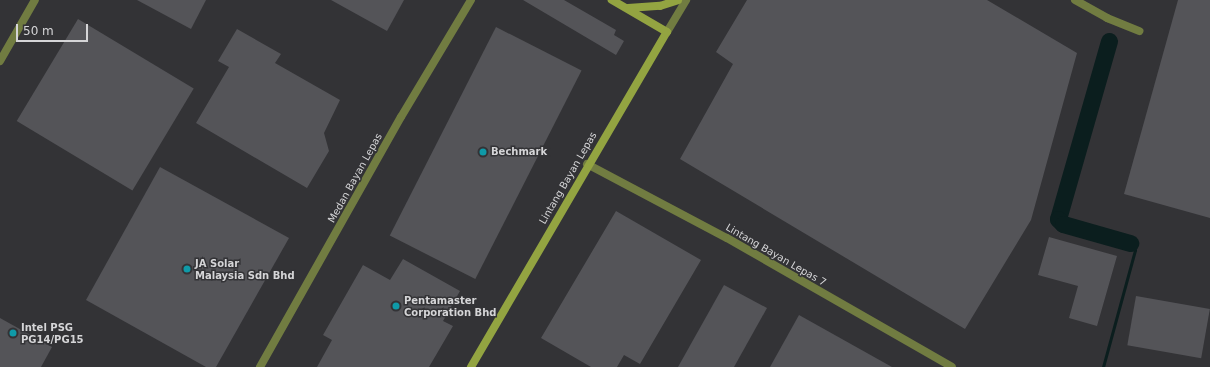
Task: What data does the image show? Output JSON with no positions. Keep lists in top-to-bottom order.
{
  "streets": {
    "street": ["Medan Bayan Lepas", "Lintang Bayan Lepas", "Lintang Bayan Lepas 7"]
  },
  "crossings": [
    ["Lintang Bayan Lepas", "Lintang Bayan Lepas 7"]
  ],
  "places": [
    "Bechmark",
    "JA Solar Malaysia Sdn Bhd",
    "Pentamaster Corporation Bhd",
    "Intel PSG PG14/PG15"
  ],
  "scale_bar": "50 m"
}
